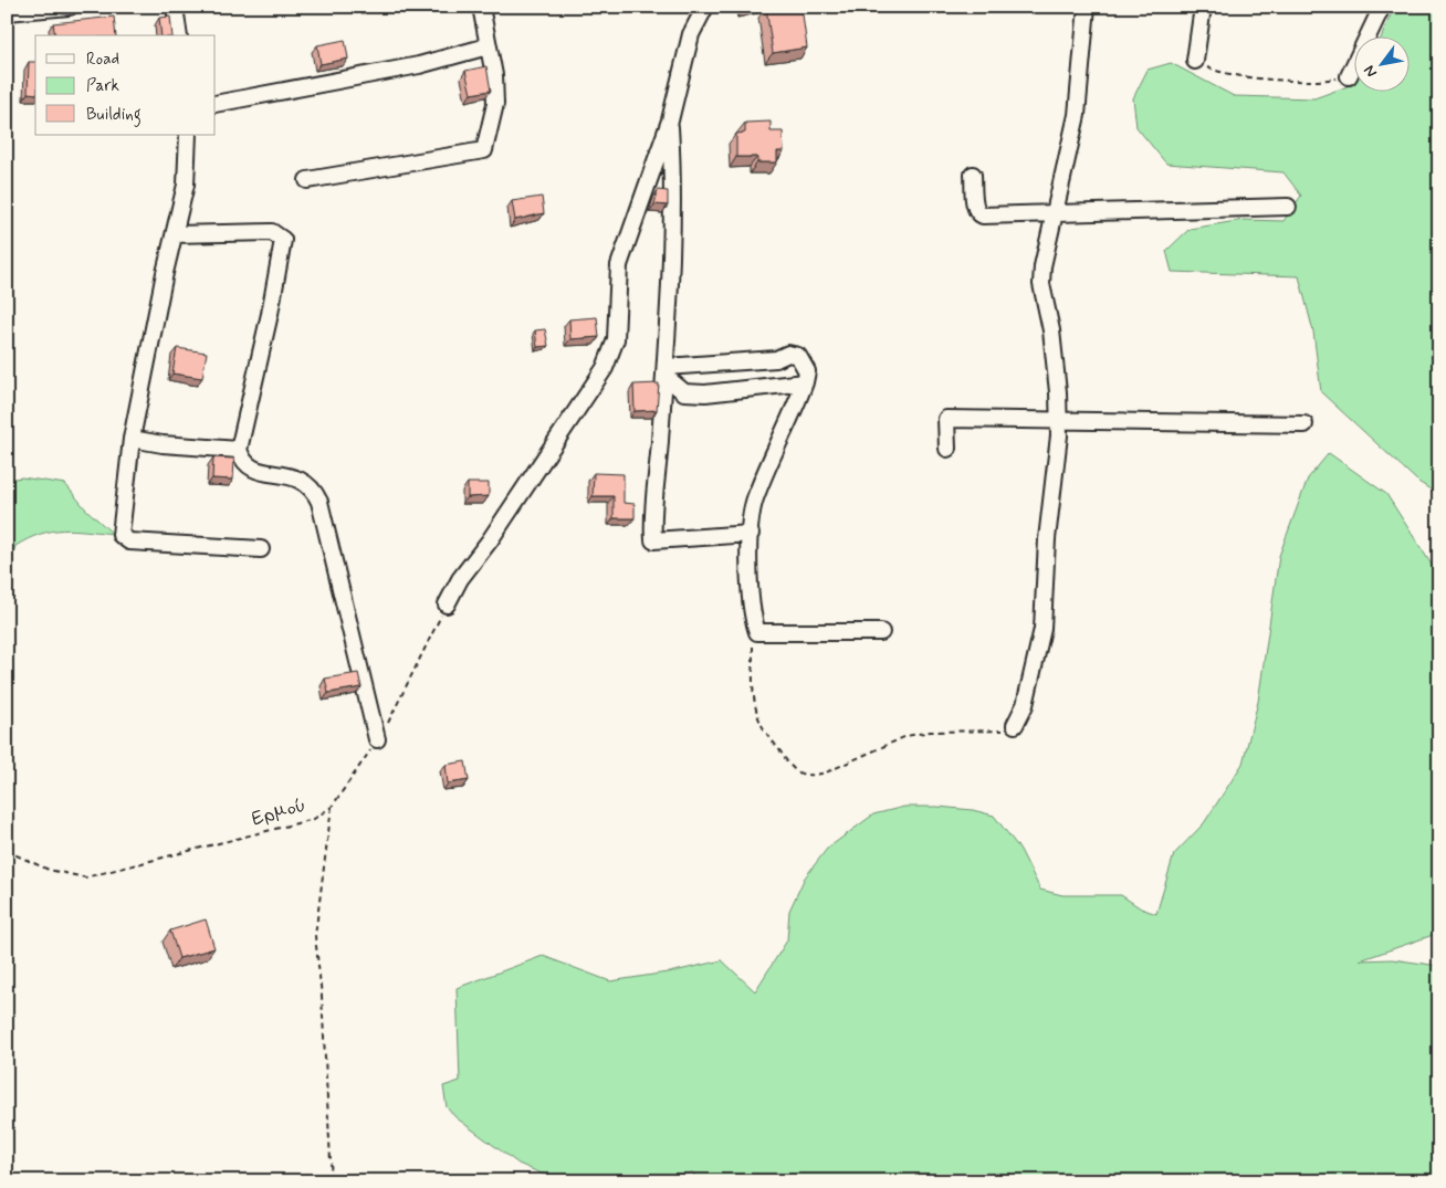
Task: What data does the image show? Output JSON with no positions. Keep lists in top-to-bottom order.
{
  "streets": {
    "path": ["Ερμού"]
  },
  "legend": ["Road", "Park", "Building"],
  "north": "bottom left"
}
